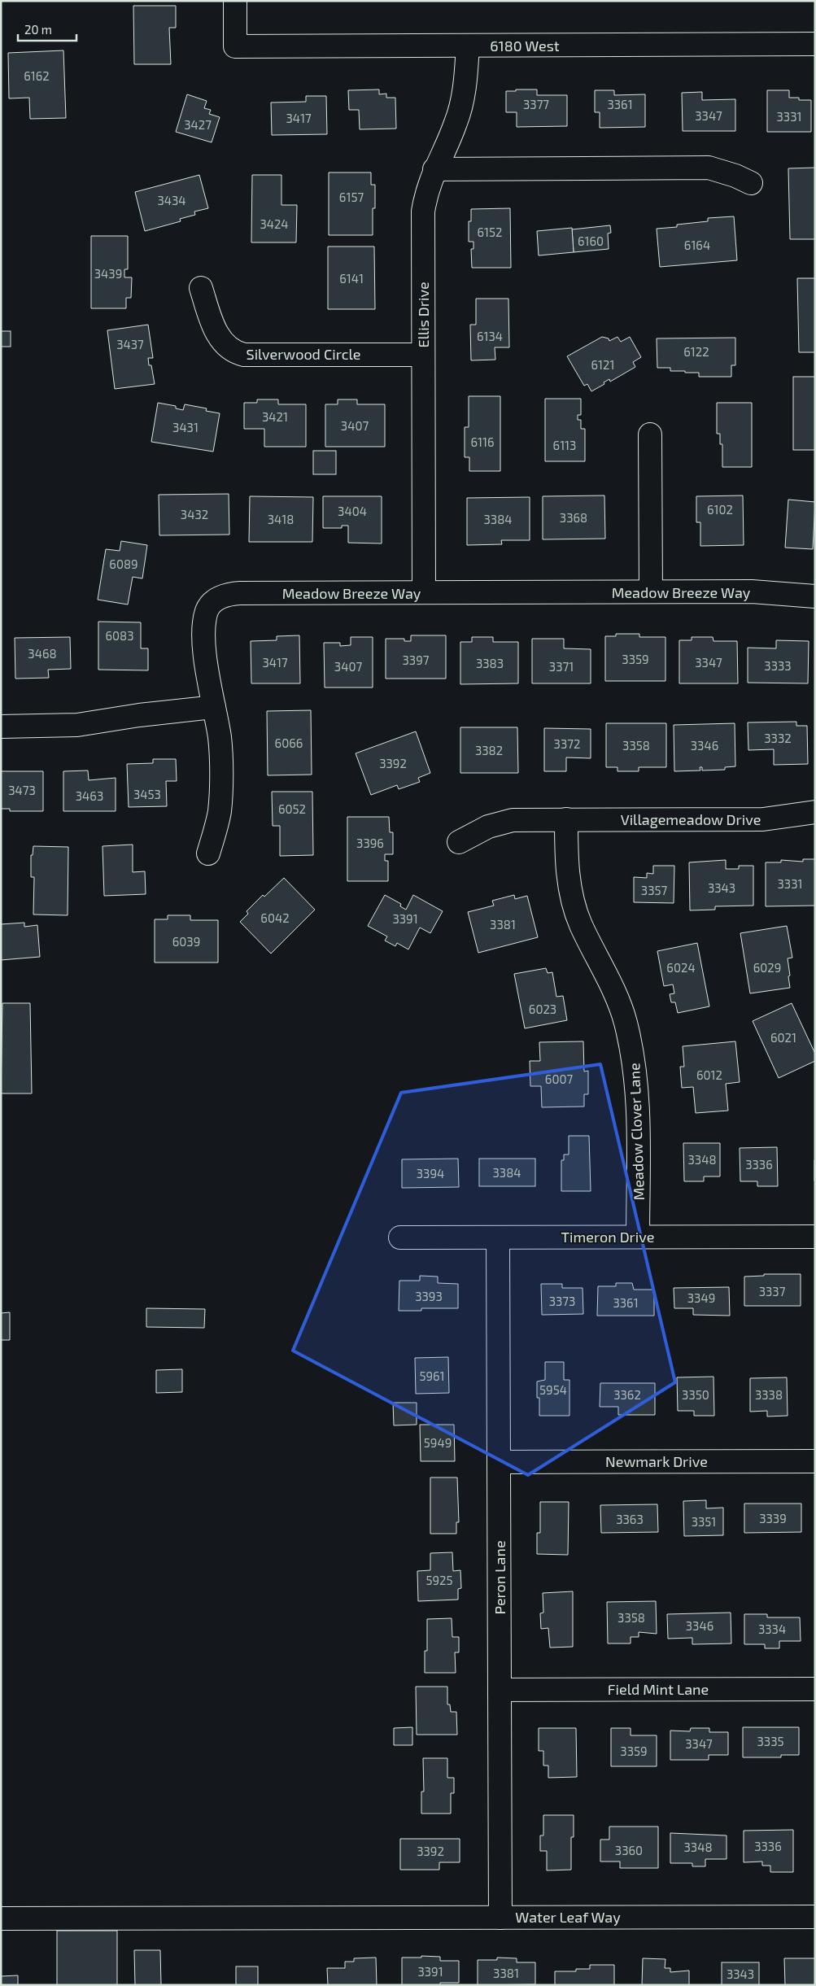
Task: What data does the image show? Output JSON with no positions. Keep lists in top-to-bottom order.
{
  "streets": {
    "street": [
      "6180 West",
      "Ellis Drive",
      "Silverwood Circle",
      "Meadow Breeze Way",
      "Villagemeadow Drive",
      "Meadow Clover Lane",
      "Timeron Drive",
      "Newmark Drive",
      "Peron Lane",
      "Field Mint Lane",
      "Water Leaf Way"
    ]
  },
  "crossings": [
    ["6180 West", "Ellis Drive"],
    ["Ellis Drive", "Silverwood Circle"],
    ["Ellis Drive", "Meadow Breeze Way"],
    ["Villagemeadow Drive", "Meadow Clover Lane"],
    ["Meadow Clover Lane", "Timeron Drive"],
    ["Timeron Drive", "Peron Lane"],
    ["Newmark Drive", "Peron Lane"],
    ["Peron Lane", "Field Mint Lane"],
    ["Peron Lane", "Water Leaf Way"]
  ],
  "house_numbers": [
    "6162",
    "3377",
    "3361",
    "3347",
    "3331",
    "3417",
    "3427",
    "6157",
    "3434",
    "3424",
    "6152",
    "6160",
    "6164",
    "3439",
    "6141",
    "6134",
    "3437",
    "6122",
    "6121",
    "3421",
    "3407",
    "3431",
    "6116",
    "6113",
    "6102",
    "3404",
    "3432",
    "3368",
    "3418",
    "3384",
    "6089",
    "6083",
    "3468",
    "3359",
    "3397",
    "3417",
    "3347",
    "3383",
    "3333",
    "3407",
    "3371",
    "3332",
    "6066",
    "3372",
    "3358",
    "3346",
    "3382",
    "3392",
    "3473",
    "3453",
    "3463",
    "6052",
    "3396",
    "3331",
    "3343",
    "3357",
    "6042",
    "3391",
    "3381",
    "6039",
    "6024",
    "6029",
    "6023",
    "6021",
    "6012",
    "6007",
    "3348",
    "3336",
    "3384",
    "3394",
    "3337",
    "3393",
    "3349",
    "3373",
    "3361",
    "5961",
    "5954",
    "3362",
    "3350",
    "3338",
    "5949",
    "3339",
    "3363",
    "3351",
    "5925",
    "3358",
    "3346",
    "3334",
    "3335",
    "3347",
    "3359",
    "3336",
    "3348",
    "3360",
    "3392",
    "3391",
    "3381",
    "3343"
  ],
  "scale_bar": "20 m"
}
